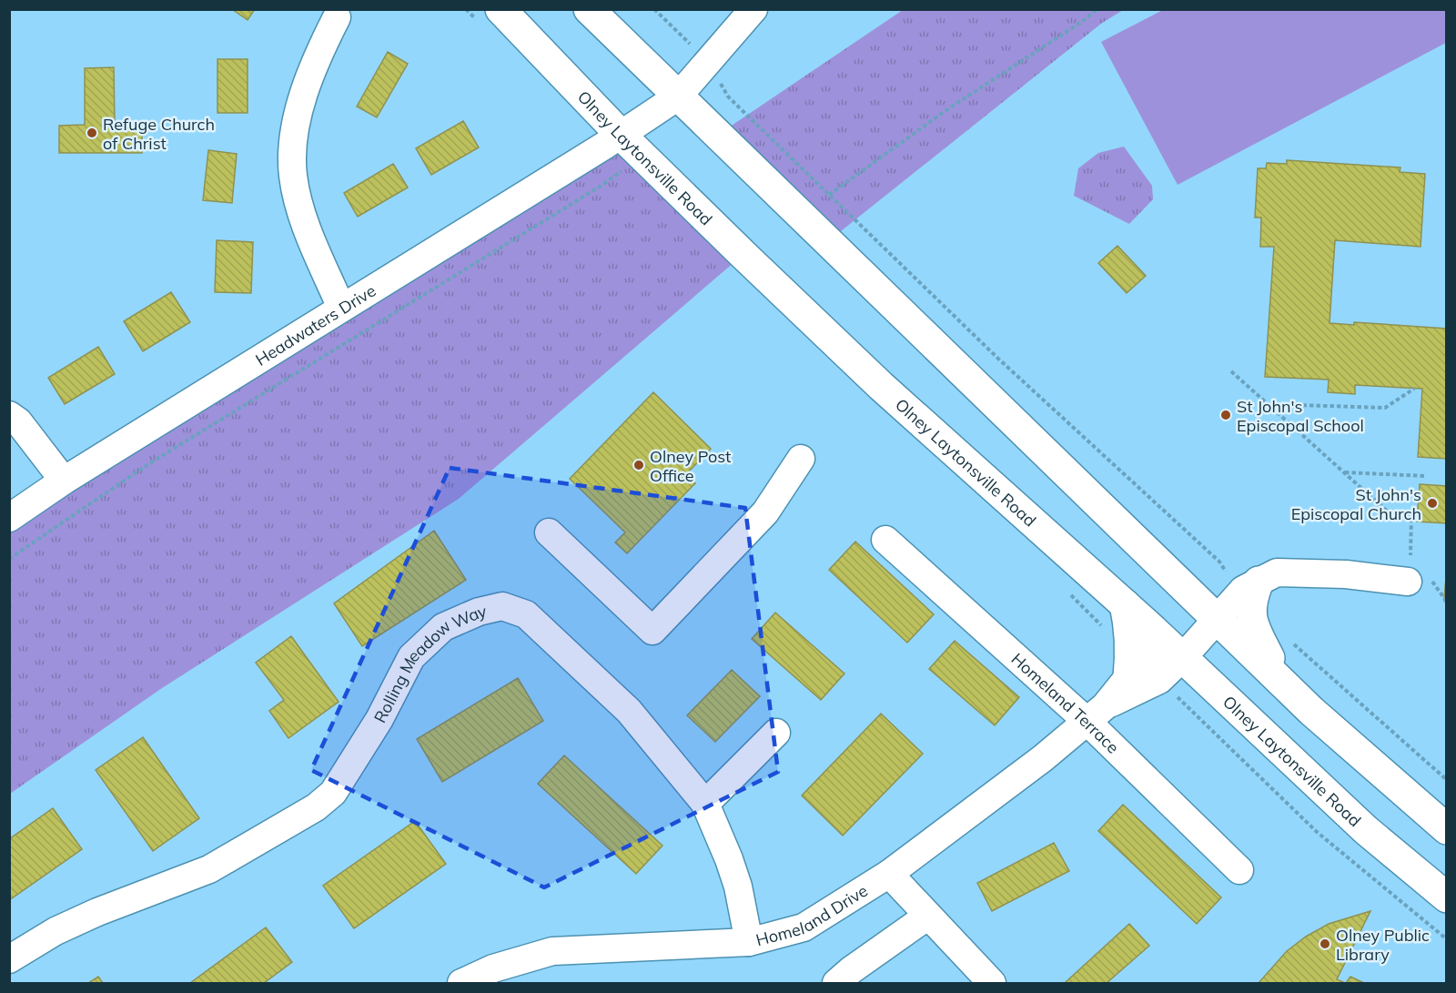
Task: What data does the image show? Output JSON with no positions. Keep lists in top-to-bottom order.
{
  "streets": {
    "main road": ["Olney Laytonsville Road"],
    "street": [
      "Headwaters Drive",
      "Rolling Meadow Way",
      "Homeland Terrace",
      "Homeland Drive"
    ]
  },
  "crossings": [
    ["Olney Laytonsville Road", "Headwaters Drive"],
    ["Olney Laytonsville Road", "Homeland Drive"],
    ["Rolling Meadow Way", "Homeland Drive"],
    ["Homeland Terrace", "Homeland Drive"]
  ],
  "places": [
    "Refuge Church of Christ",
    "St John's Episcopal School",
    "Olney Post Office",
    "St John's Episcopal Church",
    "Olney Public Library"
  ]
}
